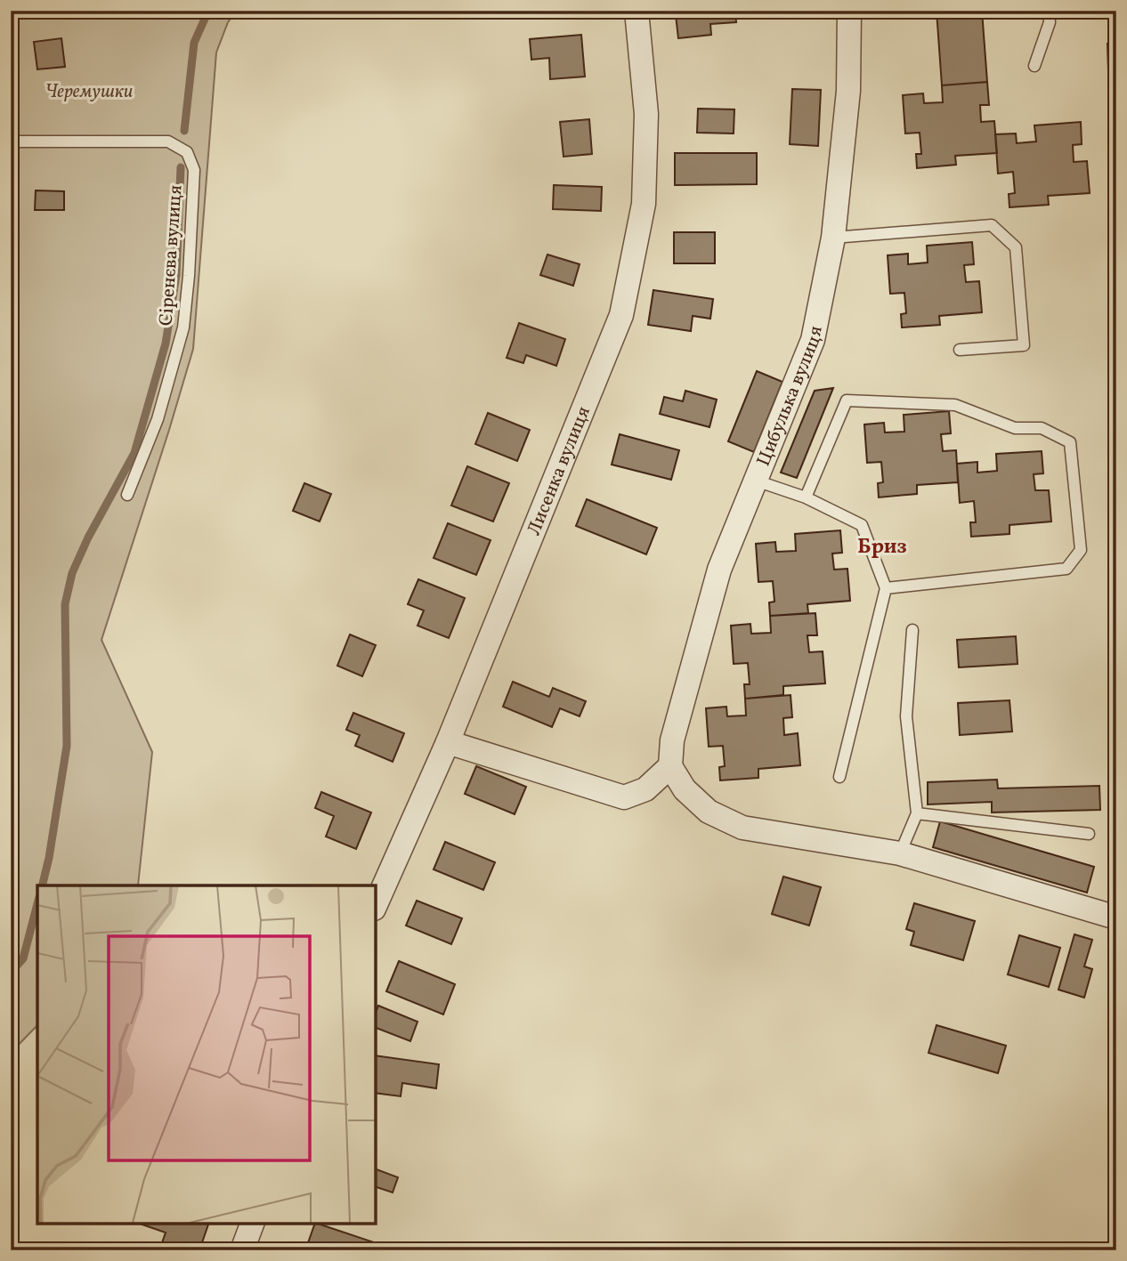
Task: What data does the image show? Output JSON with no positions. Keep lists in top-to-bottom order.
{
  "streets": {
    "street": ["Цибулька вулиця", "Лисенка вулиця"],
    "lane": ["Сіренєва вулиця"]
  },
  "districts": ["Бриз"],
  "parks": ["Черемушки"]
}
